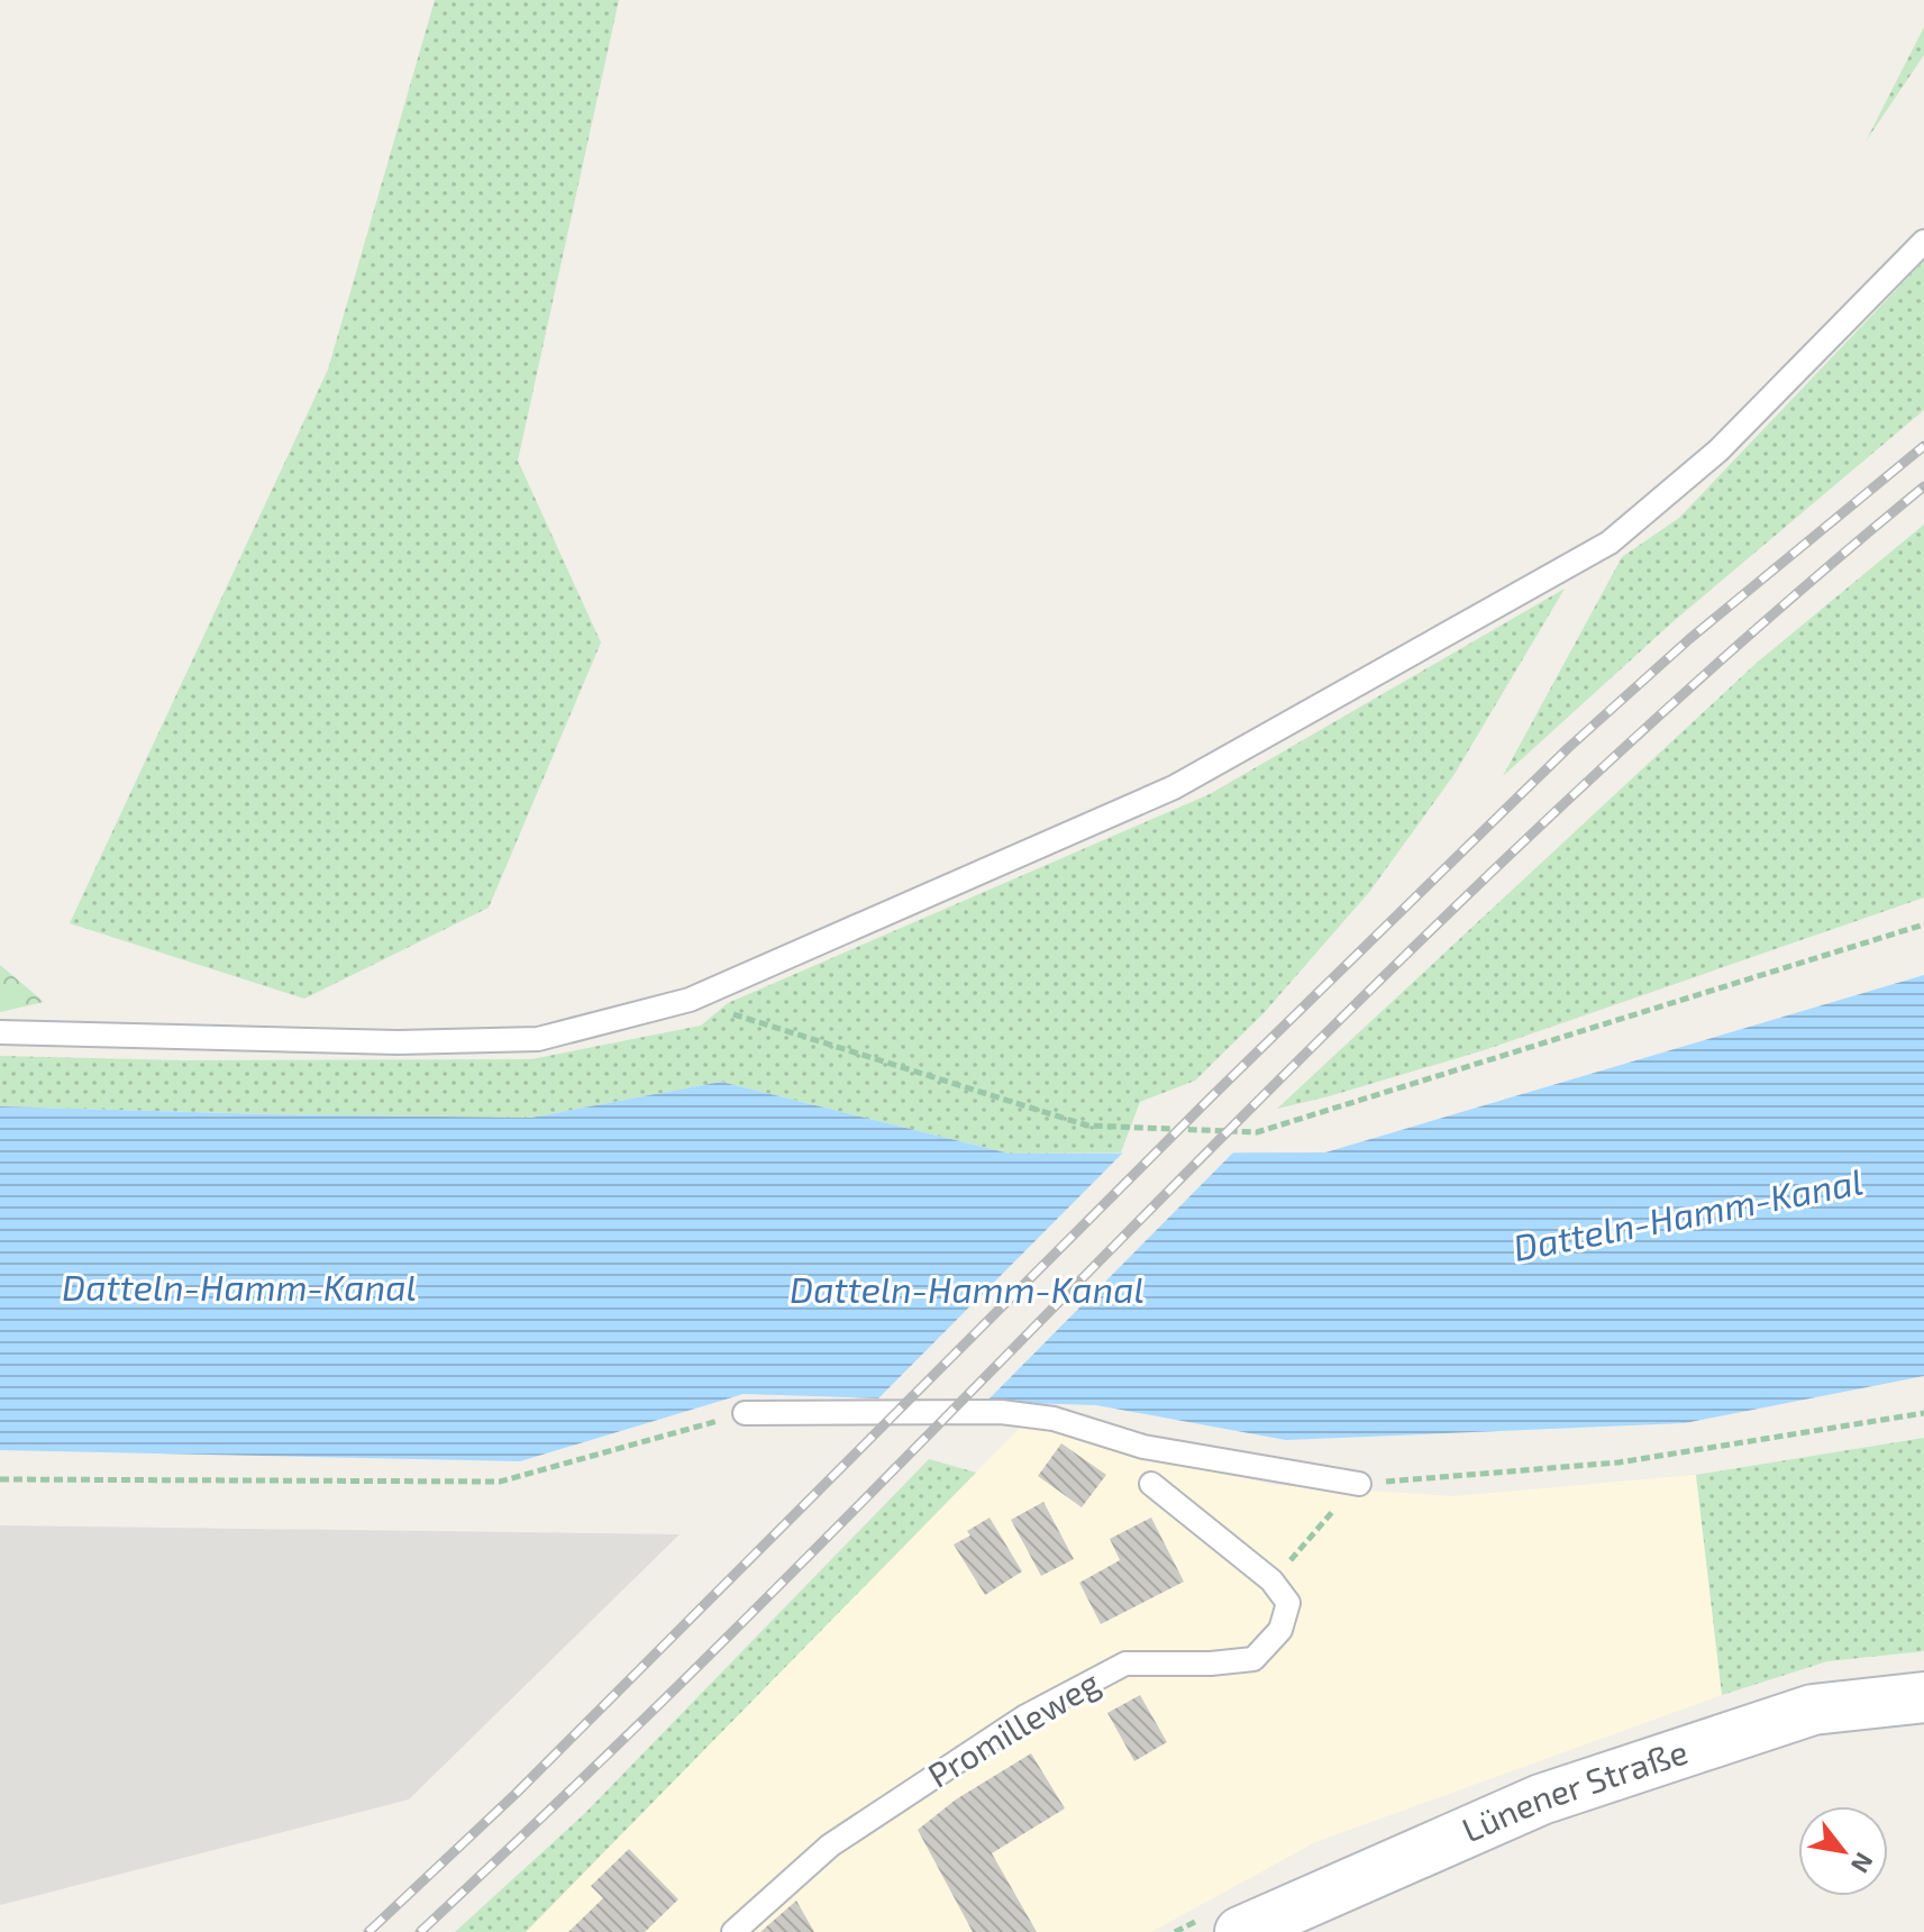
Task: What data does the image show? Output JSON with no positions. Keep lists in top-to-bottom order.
{
  "streets": {
    "street": ["Lünener Straße"],
    "lane": ["Promilleweg"]
  },
  "water": ["Datteln-Hamm-Kanal"],
  "north": "bottom right"
}
